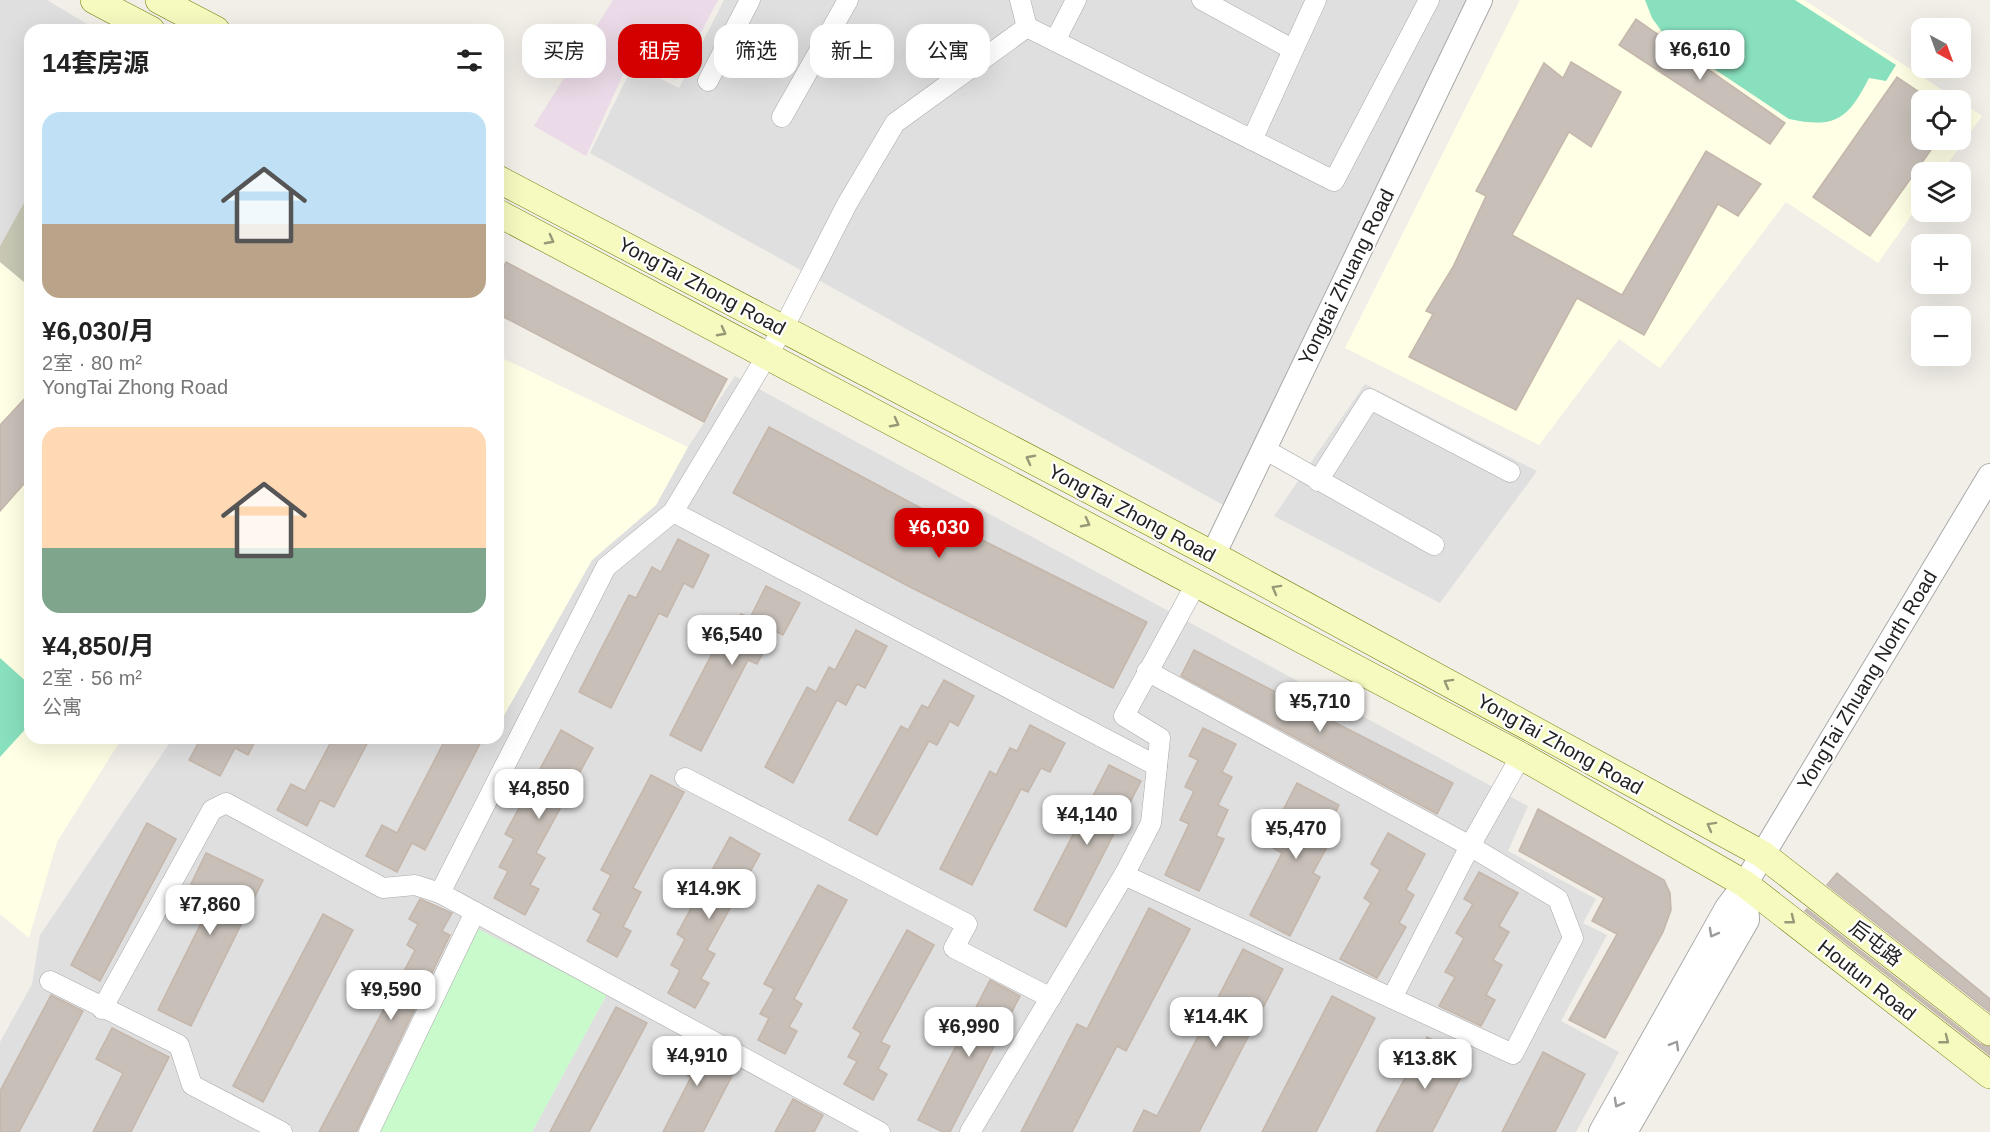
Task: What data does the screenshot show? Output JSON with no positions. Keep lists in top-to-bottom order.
{
  "streets": {
    "main road": ["YongTai Zhong Road", "后屯路", "Houtun Road"],
    "street": ["Yongtai Zhuang Road", "YongTai Zhuang North Road"]
  },
  "crossings": [
    ["Yongtai Zhuang Road", "YongTai Zhong Road"],
    ["YongTai Zhong Road", "YongTai Zhuang North Road"],
    ["YongTai Zhong Road", "后屯路"],
    ["YongTai Zhong Road", "Houtun Road"],
    ["YongTai Zhuang North Road", "后屯路"],
    ["YongTai Zhuang North Road", "Houtun Road"]
  ],
  "one_way": ["Houtun Road"],
  "north": "bottom right",
  "page": {
    "map_buttons": ["+", "−"],
    "chip": [
      "买房",
      "租房",
      "筛选",
      "新上",
      "公寓"
    ],
    "heading": "14套房源",
    "price": [
      "¥6,610",
      "¥6,030",
      "¥6,540",
      "¥5,710",
      "¥4,850",
      "¥4,140",
      "¥5,470",
      "¥14.9K",
      "¥7,860",
      "¥9,590",
      "¥14.4K",
      "¥6,990",
      "¥4,910",
      "¥13.8K"
    ],
    "list": [
      {
        "name": "¥6,030/月",
        "note": "2室 · 80 m² · YongTai Zhong Road"
      },
      {
        "name": "¥4,850/月",
        "note": "2室 · 56 m² · 公寓"
      }
    ]
  }
}
